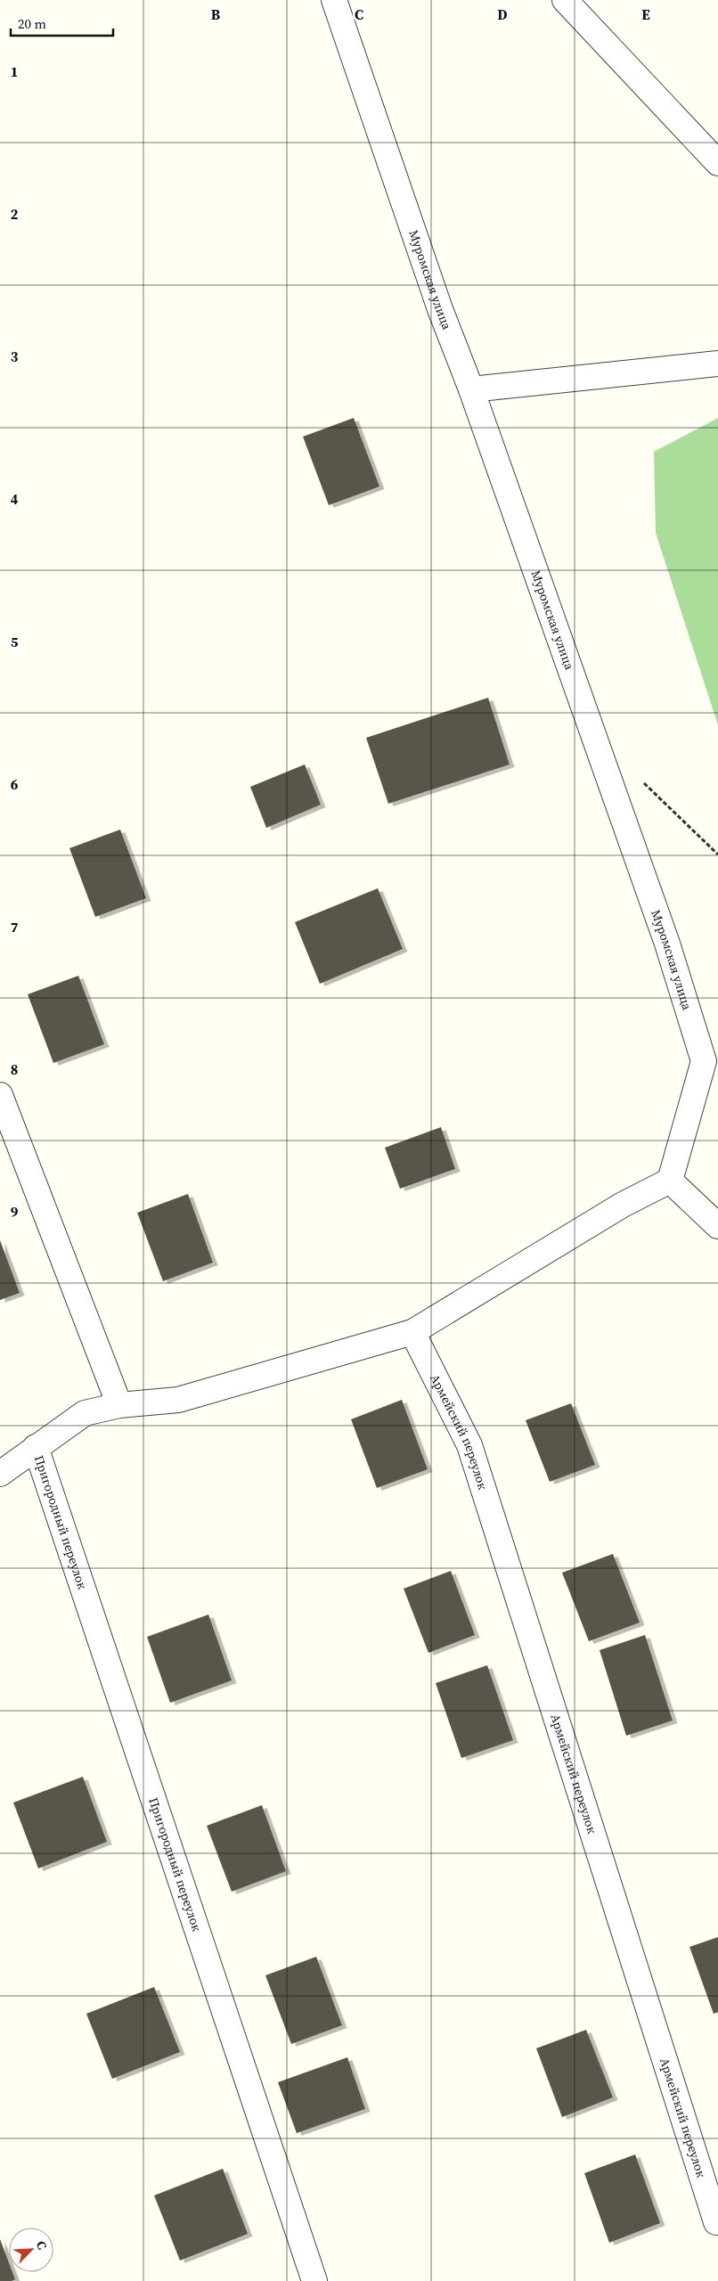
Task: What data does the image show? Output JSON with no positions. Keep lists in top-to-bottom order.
{
  "streets": {
    "street": ["Муромская улица", "Армейский переулок", "Пригородный переулок"]
  },
  "scale_bar": "20 m",
  "north": "top right",
  "grid": {
    "columns": [
      "B",
      "C",
      "D",
      "E"
    ],
    "rows": [
      "1",
      "2",
      "3",
      "4",
      "5",
      "6",
      "7",
      "8",
      "9"
    ]
  }
}
